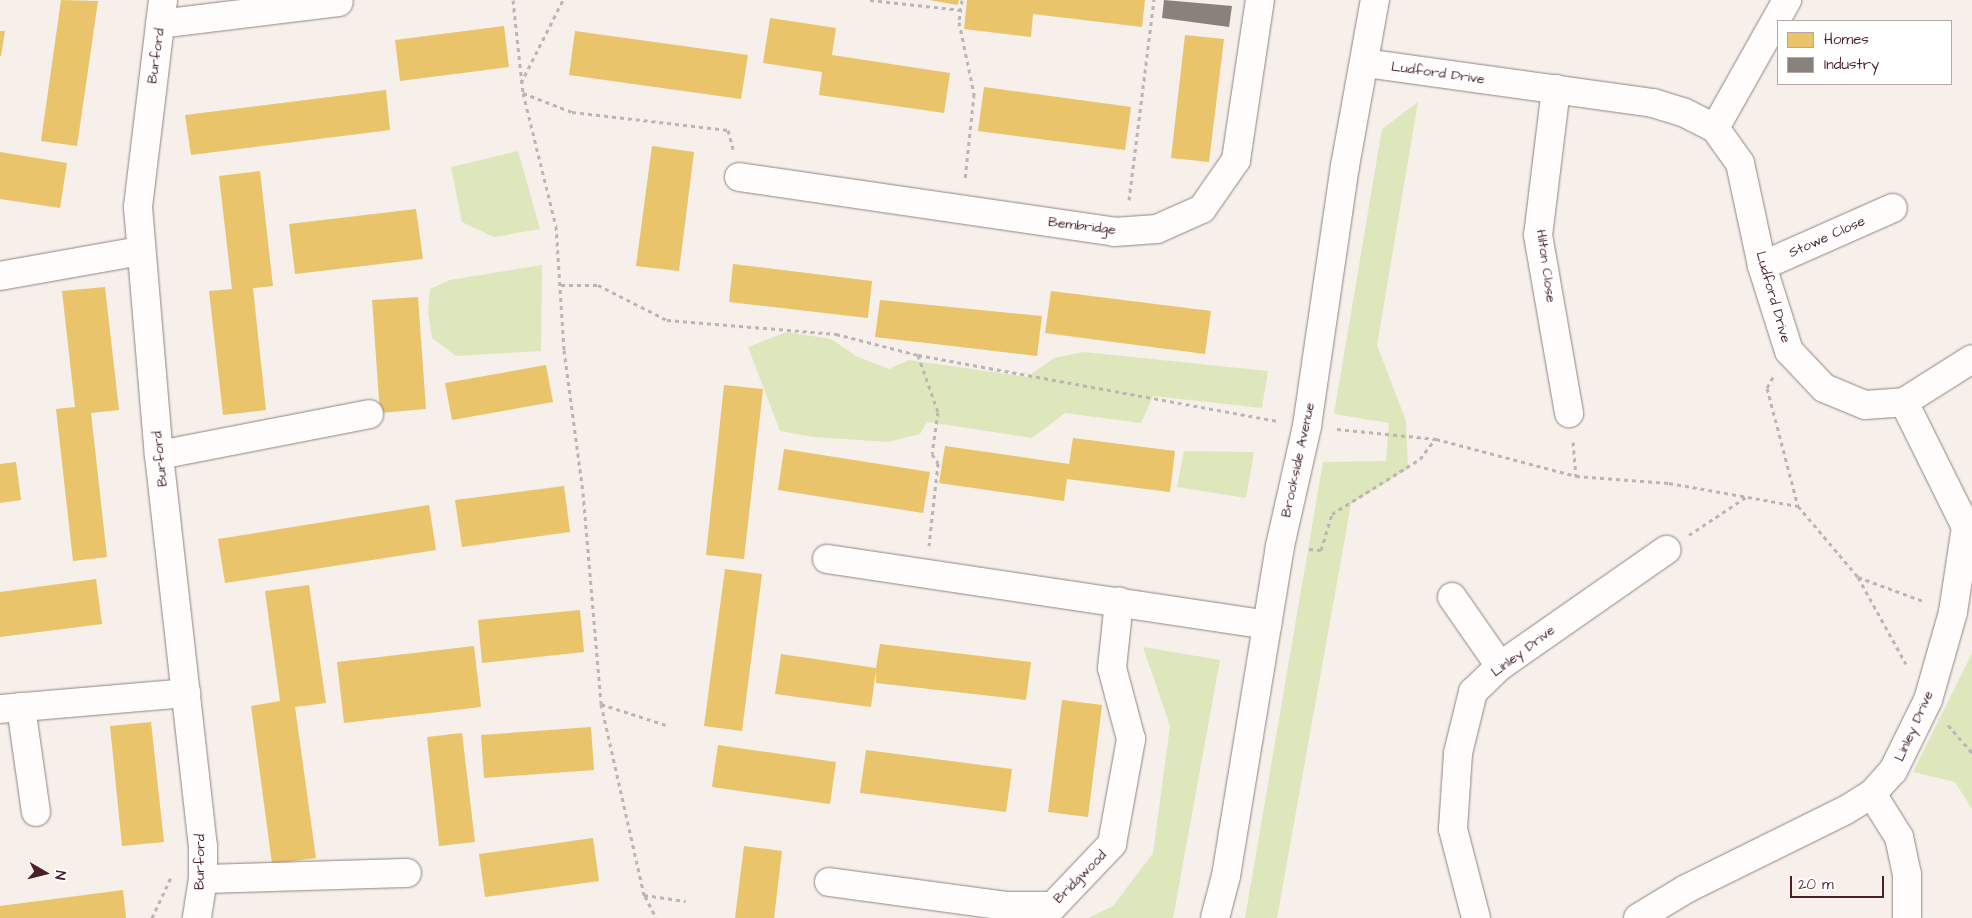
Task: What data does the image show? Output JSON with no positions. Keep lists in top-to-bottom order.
{
  "streets": {
    "street": [
      "Burford",
      "Ludford Drive",
      "Bembridge",
      "Stowe Close",
      "Hilton Close",
      "Brookside Avenue",
      "Linley Drive",
      "Bridgwood"
    ]
  },
  "crossings": [
    ["Ludford Drive", "Stowe Close"],
    ["Ludford Drive", "Hilton Close"],
    ["Ludford Drive", "Brookside Avenue"],
    ["Ludford Drive", "Linley Drive"]
  ],
  "legend": ["Homes", "Industry"],
  "scale_bar": "20 m",
  "north": "right"
}
